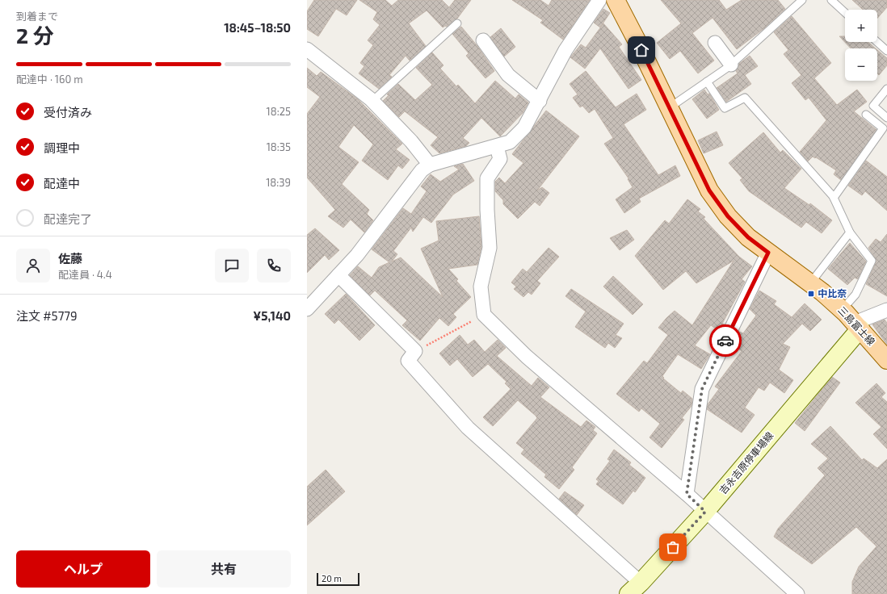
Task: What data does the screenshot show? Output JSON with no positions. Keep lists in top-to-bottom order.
{
  "streets": {
    "main road": ["三島富士線", "吉永吉原停車場線"]
  },
  "crossings": [
    ["三島富士線", "吉永吉原停車場線"]
  ],
  "places": {
    "transit": ["中比奈"]
  },
  "scale_bar": "20 m",
  "page": {
    "heading": ["2 分", "到着まで", "18:45–18:50"],
    "panel": [
      "佐藤",
      "配達員 · 4.4",
      "注文 #5779",
      "¥5,140"
    ],
    "map_buttons": ["+", "−"],
    "bar": "配達中 · 160 m",
    "list": [
      ["受付済み", "18:25"],
      ["調理中", "18:35"],
      ["配達中", "18:39"],
      "配達完了"
    ],
    "buttons": ["ヘルプ", "共有"],
    "scale": "20 m"
  }
}
